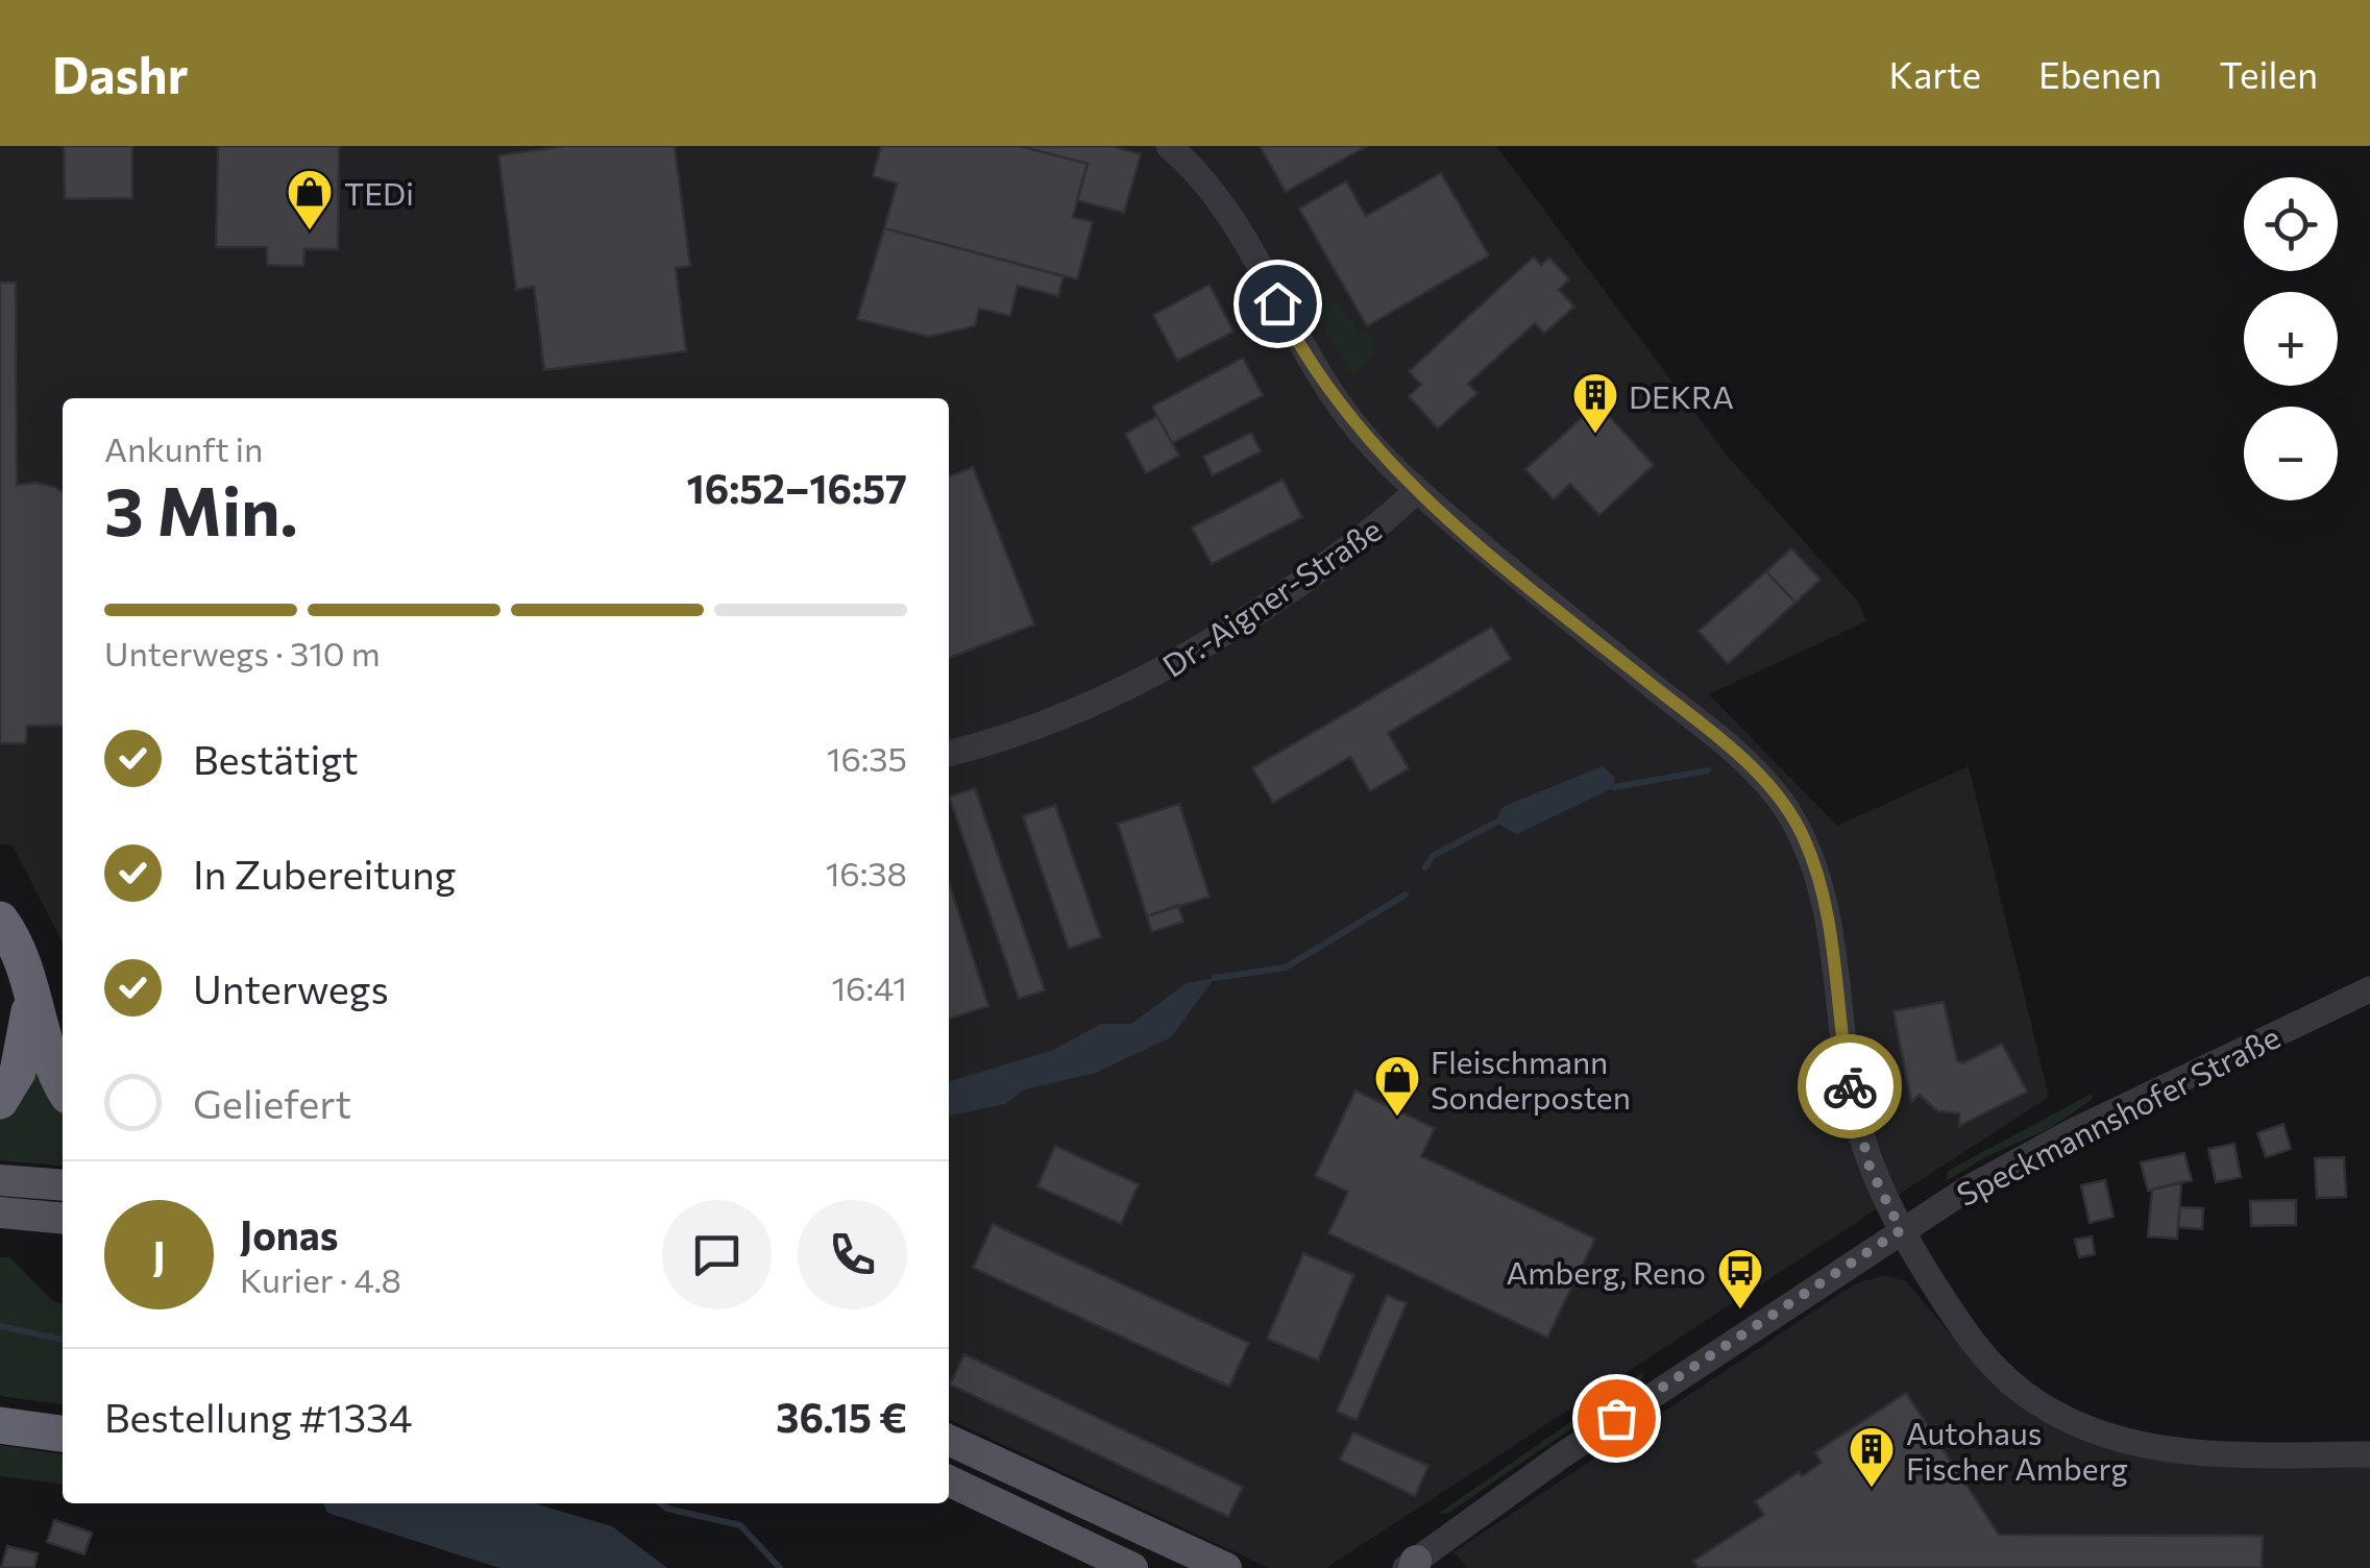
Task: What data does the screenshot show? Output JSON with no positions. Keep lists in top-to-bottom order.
{
  "streets": {
    "street": ["Dr.-Aigner-Straße", "Speckmannshofer Straße"]
  },
  "places": {
    "shop": ["TEDi", "Fleischmann Sonderposten"],
    "building": ["DEKRA", "Autohaus Fischer Amberg"],
    "bus stop": ["Amberg, Reno"]
  },
  "page": {
    "header": "Dashr",
    "nav": ["Karte", "Ebenen", "Teilen"],
    "map_buttons": ["+", "−"],
    "heading": ["3 Min.", "Ankunft in", "16:52–16:57"],
    "panel": [
      "Jonas",
      "Kurier · 4.8",
      "Bestellung #1334",
      "36.15 €"
    ],
    "bar": "Unterwegs · 310 m",
    "list": [
      ["Bestätigt", "16:35"],
      ["In Zubereitung", "16:38"],
      ["Unterwegs", "16:41"],
      "Geliefert"
    ],
    "round": "J"
  }
}
